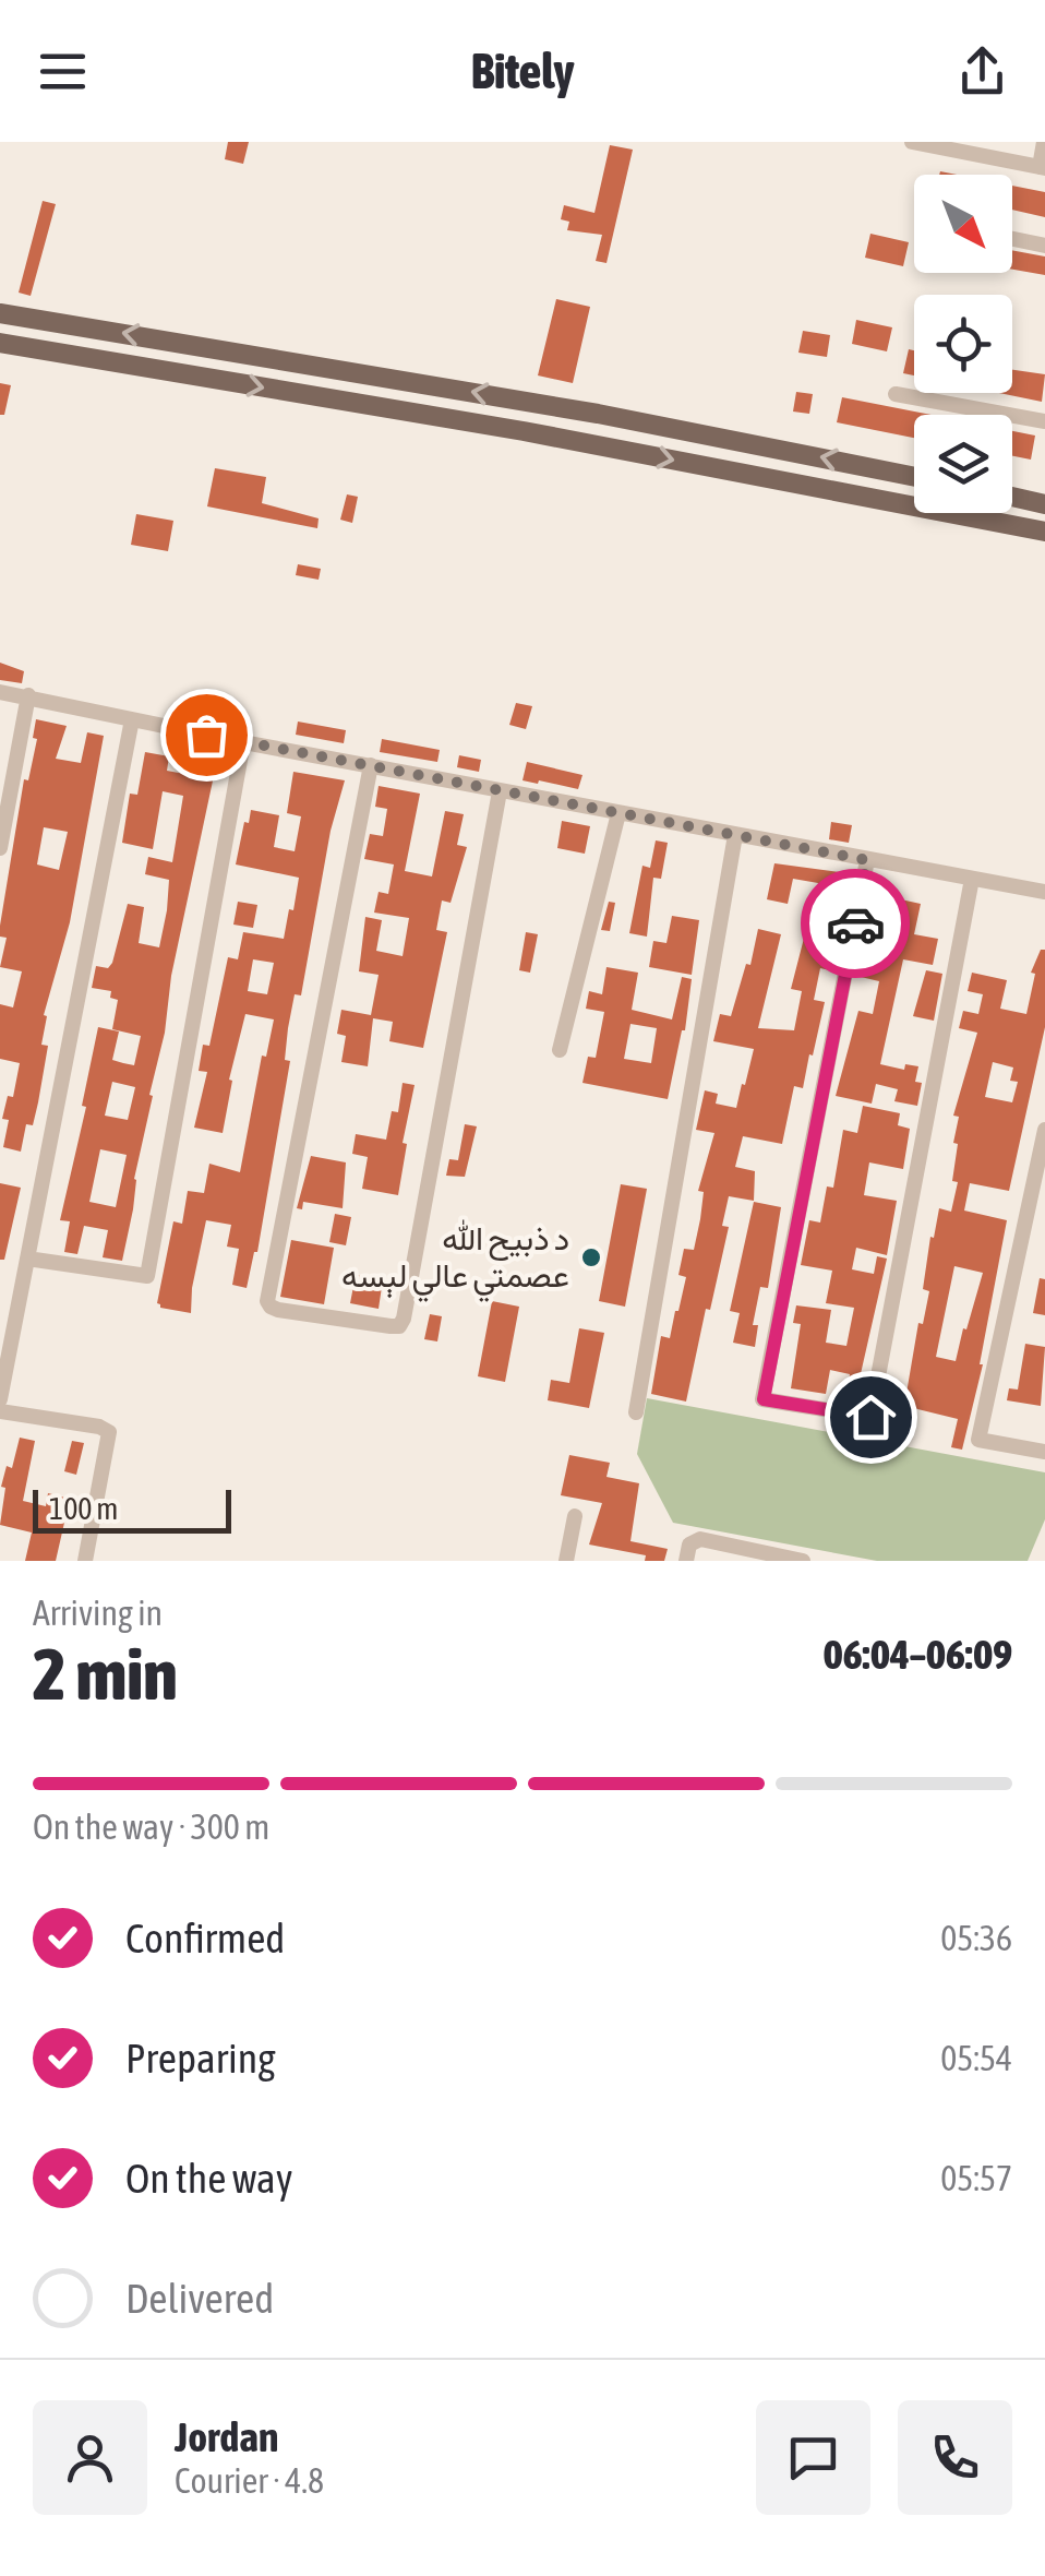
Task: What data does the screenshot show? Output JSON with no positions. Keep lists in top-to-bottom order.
{
  "places": ["د ذبیح الله عصمتي عالي لېسه"],
  "scale_bar": "100 m",
  "north": "bottom right",
  "page": {
    "header": "Bitely",
    "scale": "100 m",
    "heading": ["2 min", "Arriving in", "06:04–06:09"],
    "panel": ["Jordan", "Courier · 4.8"],
    "bar": "On the way · 300 m",
    "list": [
      ["Confirmed", "05:36"],
      ["Preparing", "05:54"],
      ["On the way", "05:57"],
      "Delivered"
    ]
  }
}
